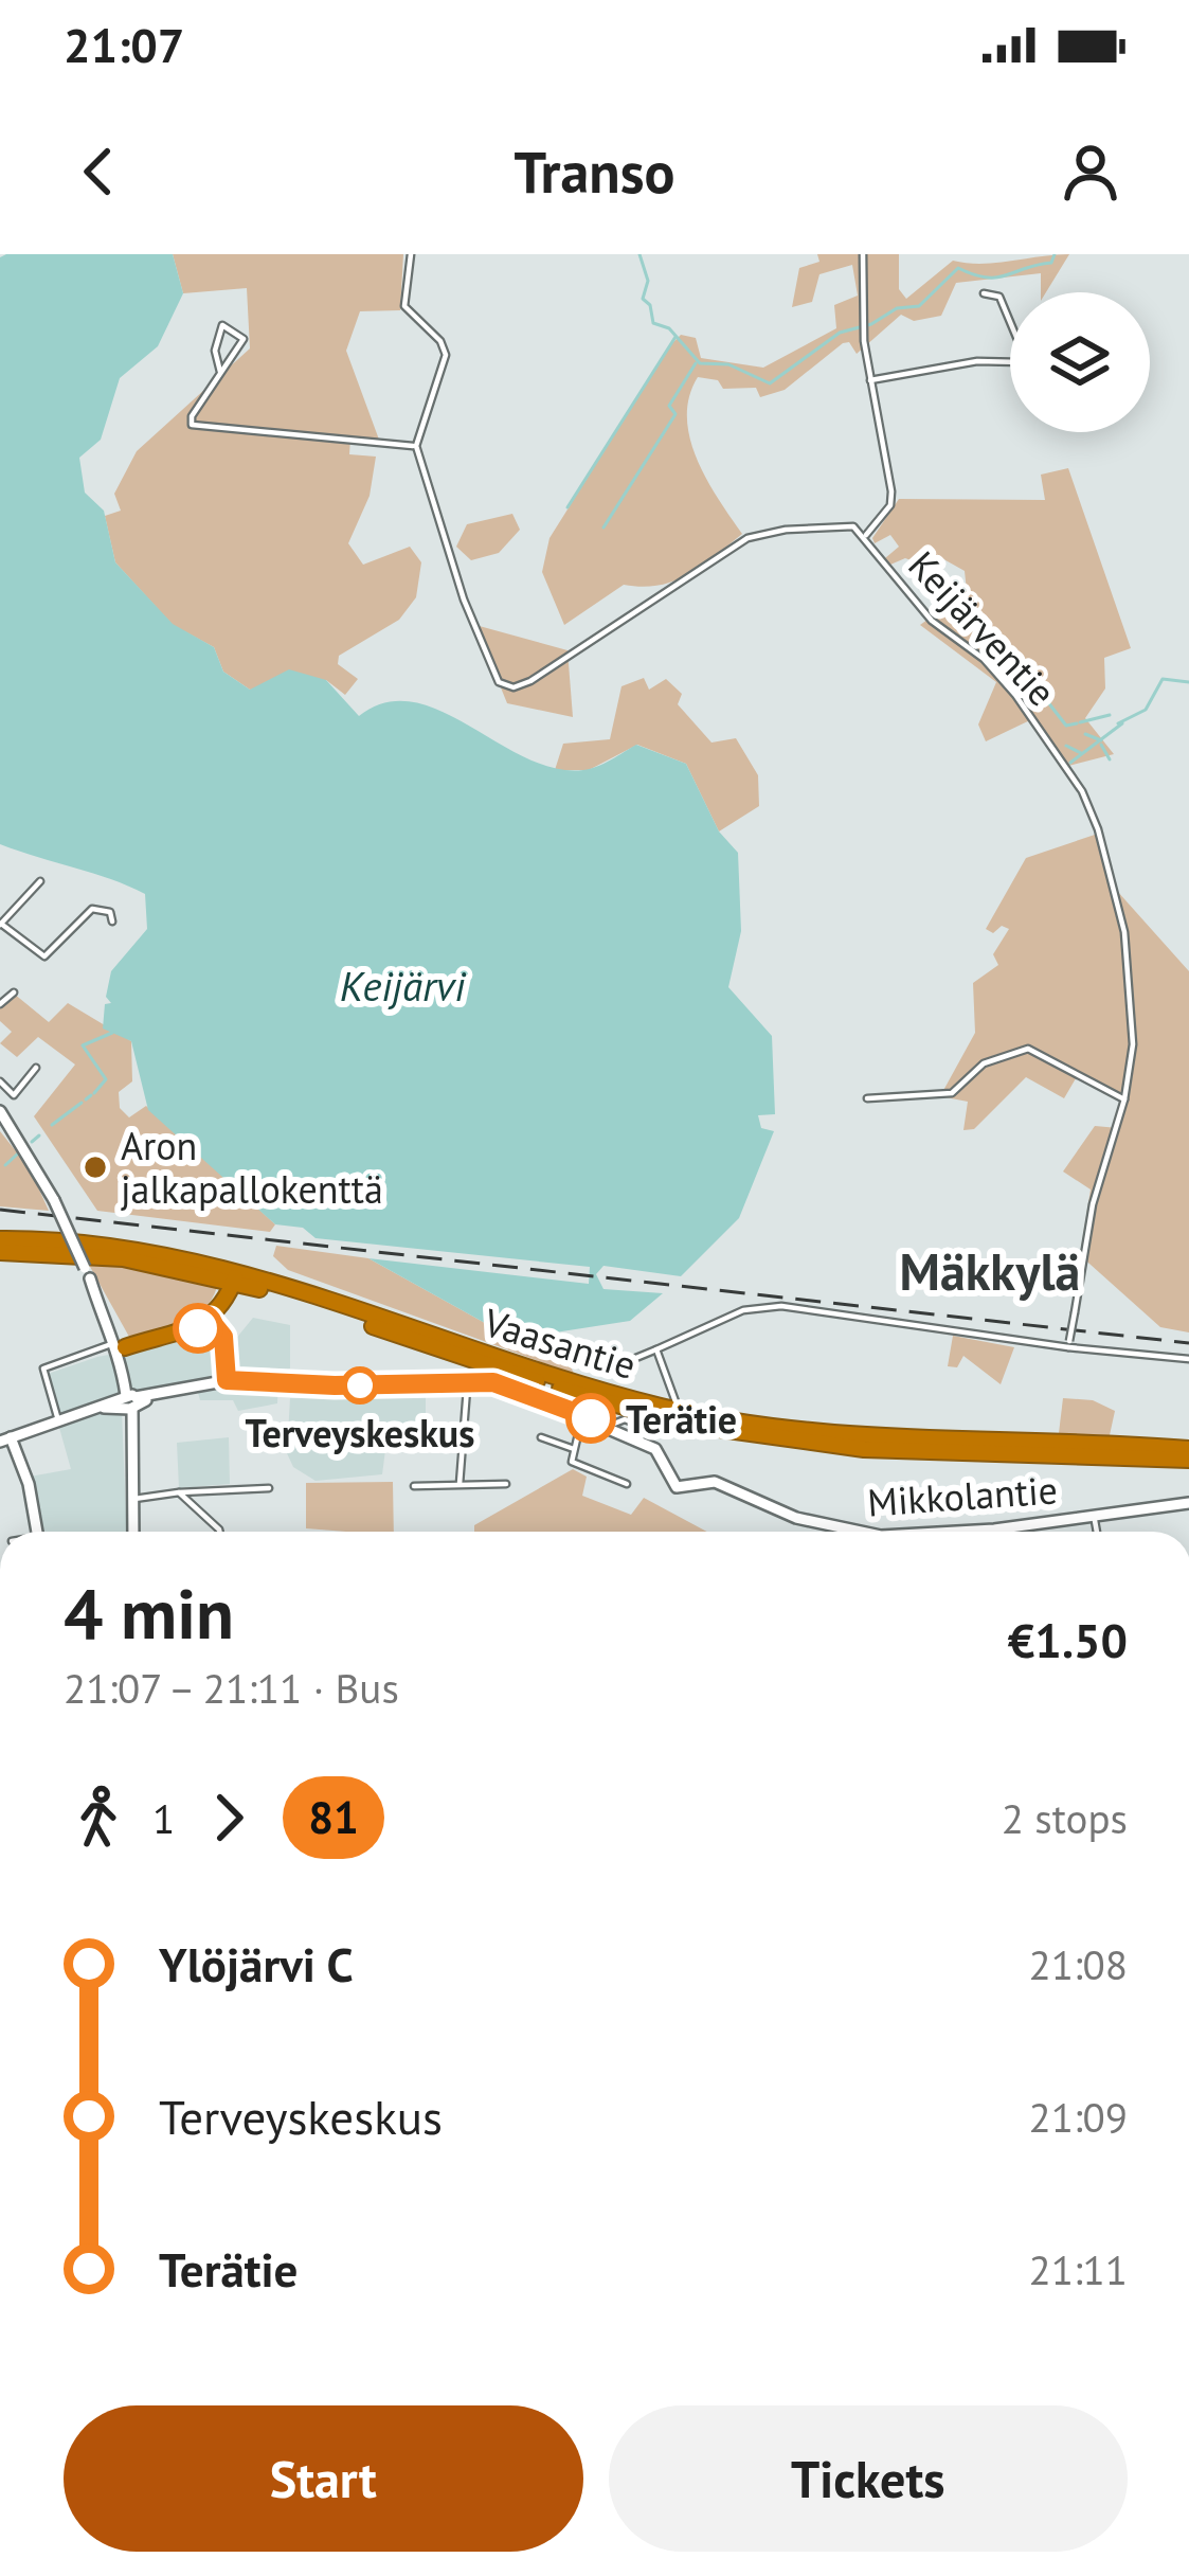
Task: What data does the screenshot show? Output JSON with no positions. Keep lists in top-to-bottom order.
{
  "streets": {
    "highway": ["Vaasantie"],
    "main road": ["Mikkolantie"],
    "street": ["Keijärventie"]
  },
  "districts": ["Mäkkylä"],
  "water": ["Keijärvi"],
  "places": ["Aron jalkapallokenttä", "Terveyskeskus", "Terätie"],
  "lines": ["bus line 81"],
  "page": {
    "status": "21:07",
    "header": "Transo",
    "heading": ["4 min", "21:07 – 21:11 · Bus", "€1.50"],
    "legs": ["1", "81", "2 stops"],
    "list": [
      {
        "name": "Ylöjärvi C",
        "value": "21:08"
      },
      {
        "name": "Terveyskeskus",
        "value": "21:09"
      },
      {
        "name": "Terätie",
        "value": "21:11"
      }
    ],
    "buttons": ["Start", "Tickets"]
  }
}
